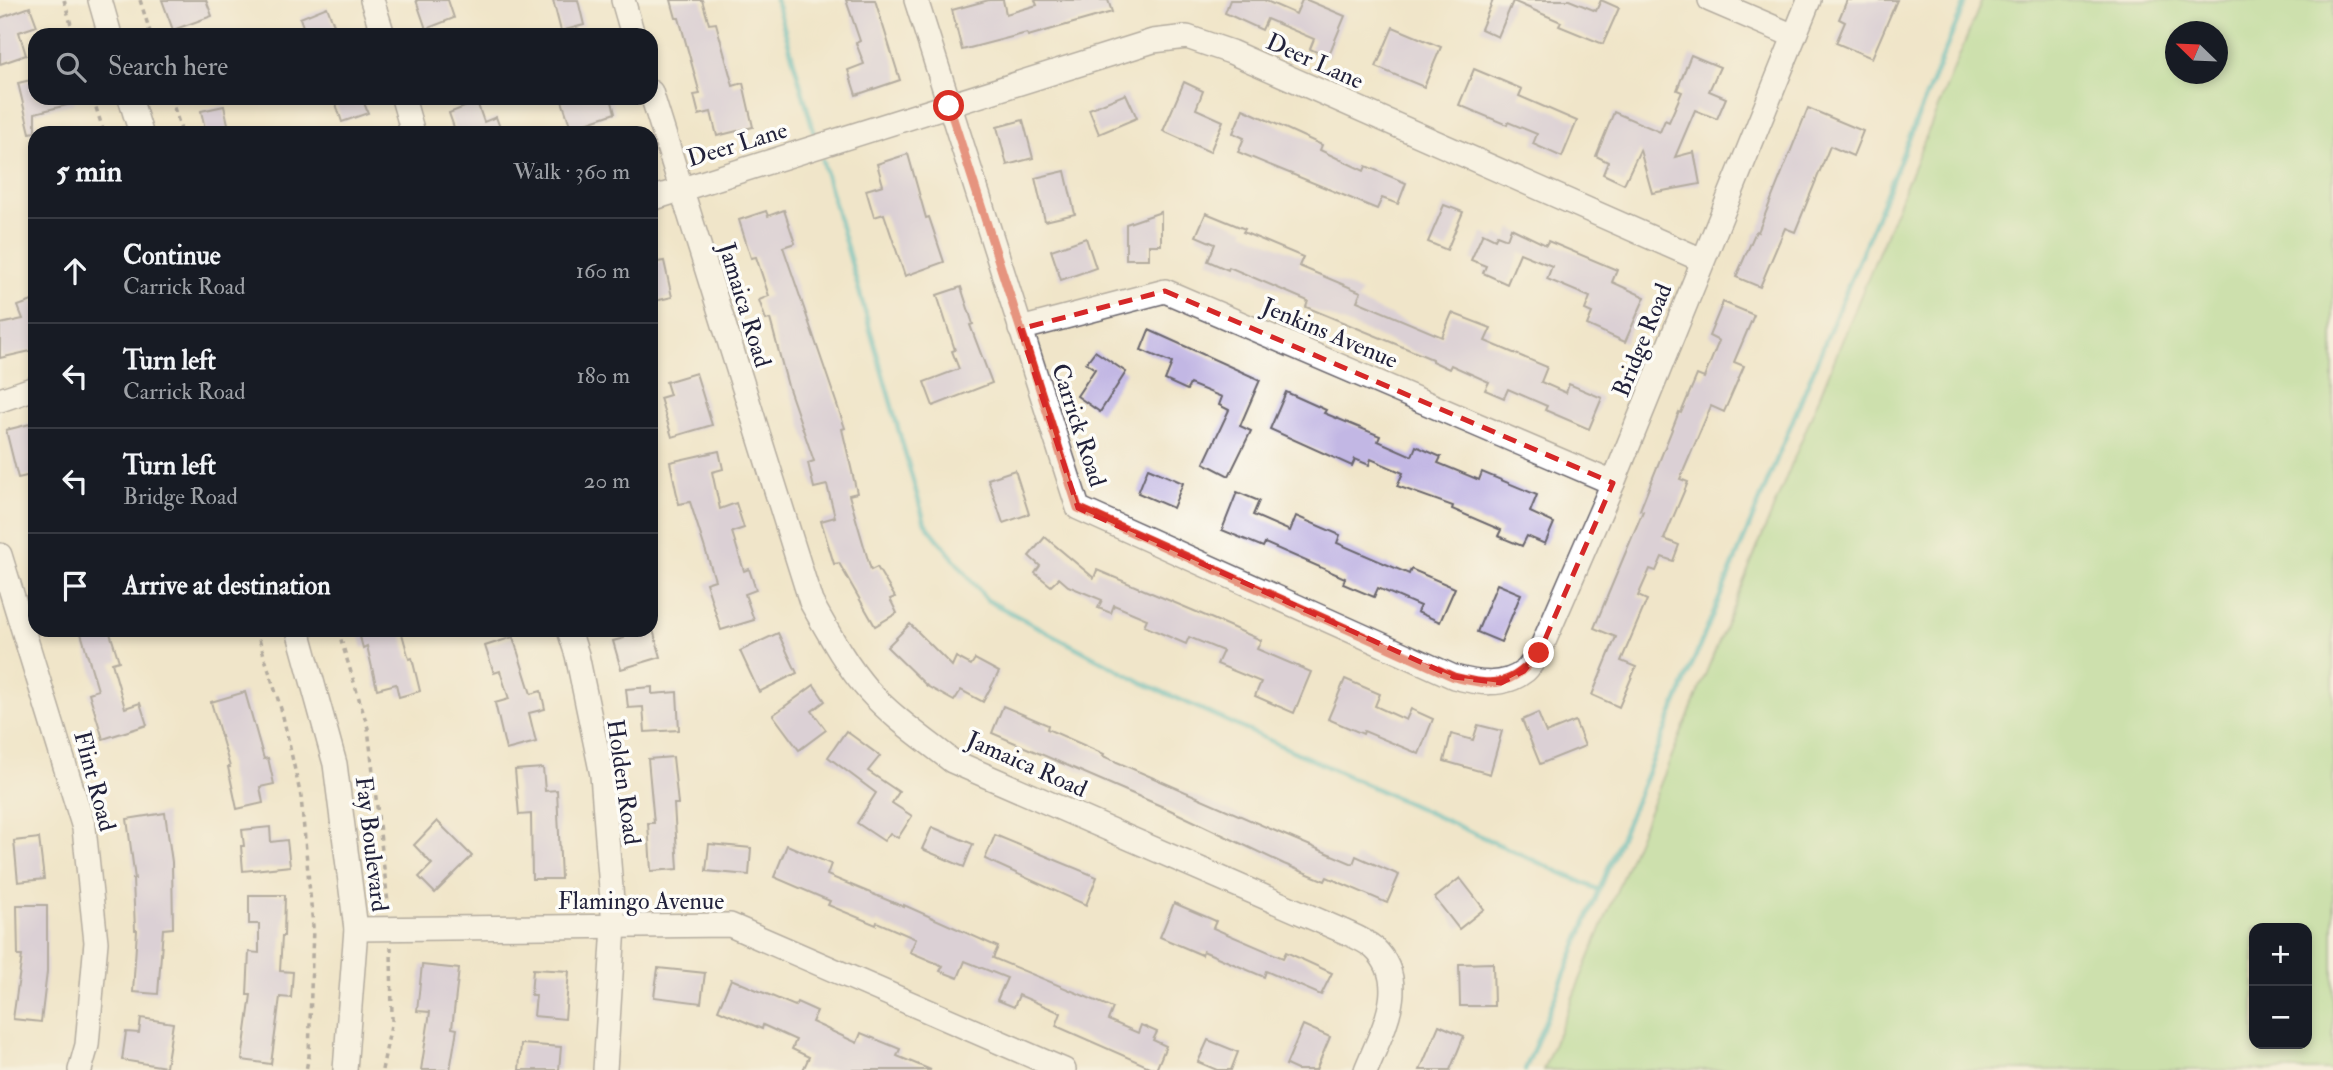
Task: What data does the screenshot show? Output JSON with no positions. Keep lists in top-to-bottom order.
{
  "streets": {
    "street": [
      "Deer Lane",
      "Jamaica Road",
      "Jenkins Avenue",
      "Bridge Road",
      "Carrick Road",
      "Flint Road",
      "Holden Road",
      "Fay Boulevard",
      "Flamingo Avenue"
    ]
  },
  "crossings": [
    ["Deer Lane", "Jamaica Road"],
    ["Deer Lane", "Bridge Road"],
    ["Deer Lane", "Carrick Road"],
    ["Jenkins Avenue", "Bridge Road"],
    ["Jenkins Avenue", "Carrick Road"],
    ["Bridge Road", "Carrick Road"],
    ["Holden Road", "Flamingo Avenue"],
    ["Fay Boulevard", "Flamingo Avenue"]
  ],
  "north": "top left",
  "page": {
    "search": "Search here",
    "heading": ["5 min", "Walk · 360 m"],
    "list": [
      ["Continue", "Carrick Road", "160 m"],
      ["Turn left", "Carrick Road", "180 m"],
      ["Turn left", "Bridge Road", "20 m"],
      "Arrive at destination"
    ],
    "map_buttons": ["+", "−"]
  }
}
